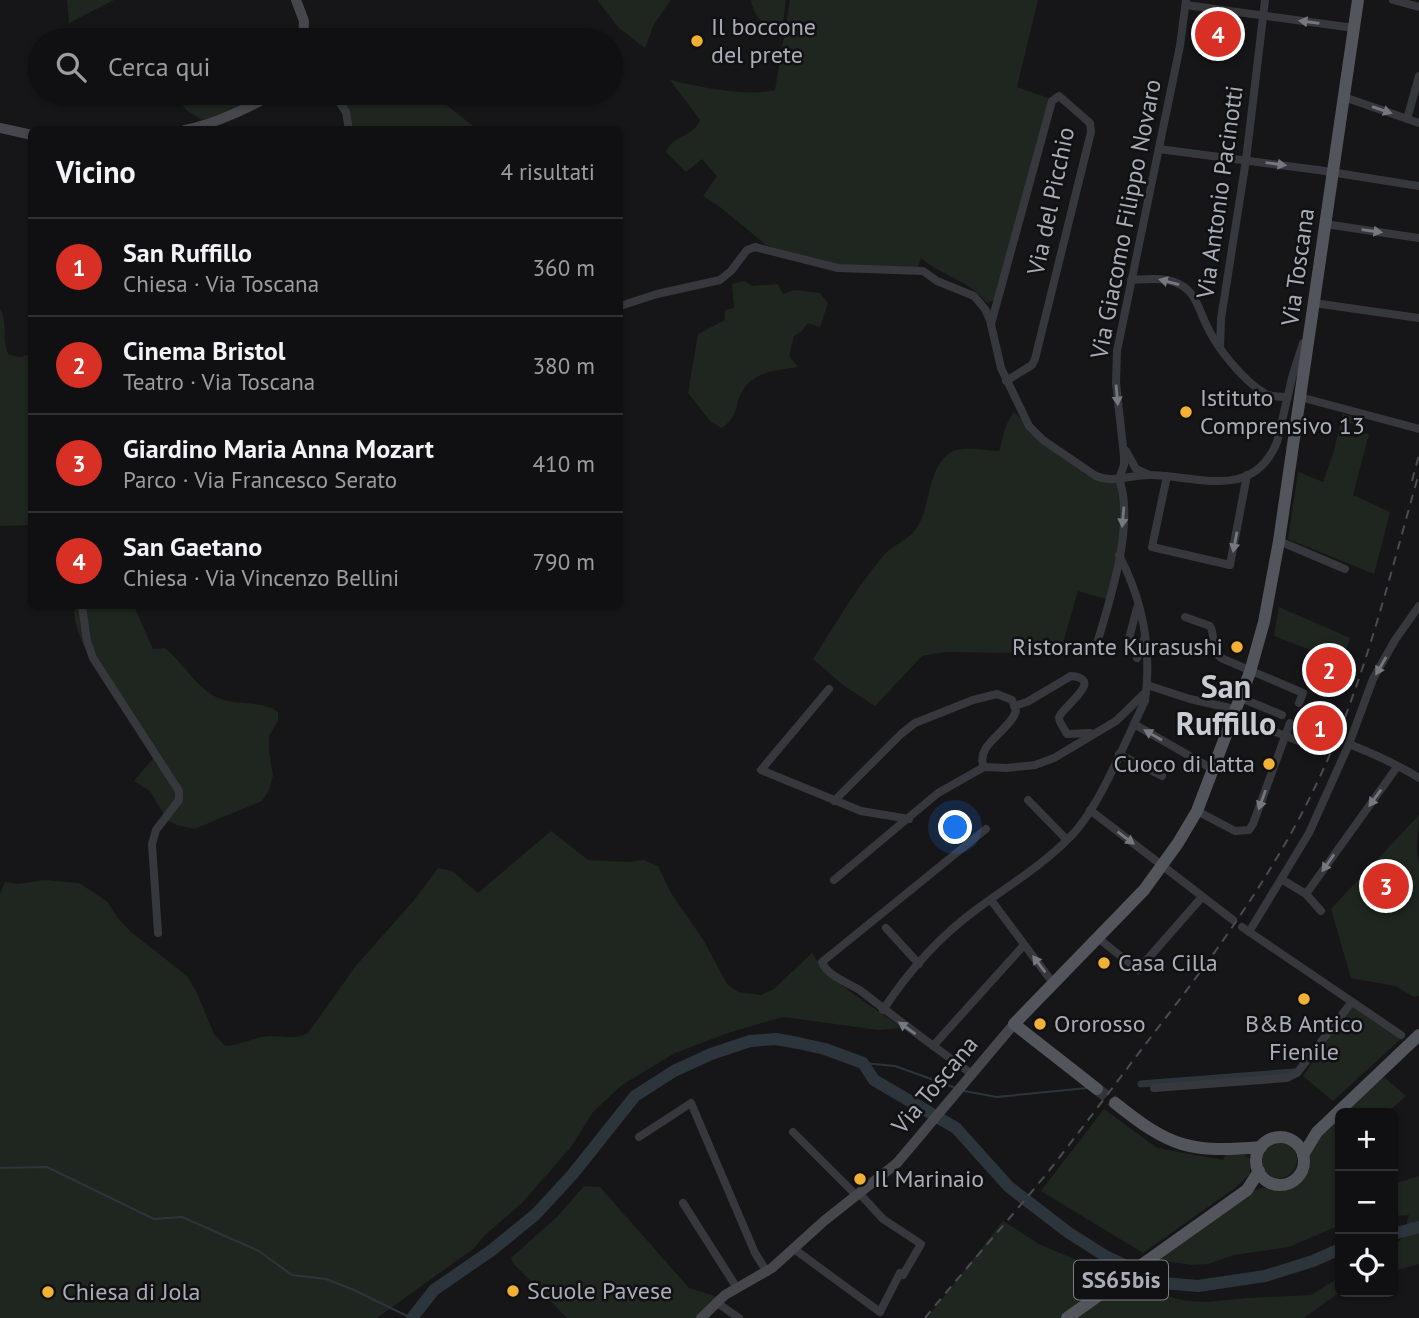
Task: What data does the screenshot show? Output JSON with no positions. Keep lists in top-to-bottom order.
{
  "streets": {
    "main road": ["Via Toscana", "SS65bis"],
    "street": ["Via Antonio Pacinotti", "Via del Picchio", "Via Giacomo Filippo Novaro"]
  },
  "districts": ["San Ruffillo"],
  "places": [
    "Il boccone del prete",
    "Istituto Comprensivo 13",
    "Ristorante Kurasushi",
    "Cuoco di latta",
    "Casa Cilla",
    "B&B Antico Fienile",
    "Ororosso",
    "Il Marinaio",
    "Scuole Pavese",
    "Chiesa di Jola"
  ],
  "page": {
    "pins": [
      "4",
      "2",
      "1",
      "3"
    ],
    "search": "Cerca qui",
    "heading": ["Vicino", "4 risultati"],
    "list": [
      {
        "mark": "1",
        "name": "San Ruffillo",
        "note": "Chiesa · Via Toscana",
        "value": "360 m"
      },
      {
        "mark": "2",
        "name": "Cinema Bristol",
        "note": "Teatro · Via Toscana",
        "value": "380 m"
      },
      {
        "mark": "3",
        "name": "Giardino Maria Anna Mozart",
        "note": "Parco · Via Francesco Serato",
        "value": "410 m"
      },
      {
        "mark": "4",
        "name": "San Gaetano",
        "note": "Chiesa · Via Vincenzo Bellini",
        "value": "790 m"
      }
    ],
    "map_buttons": ["+", "−"]
  }
}
